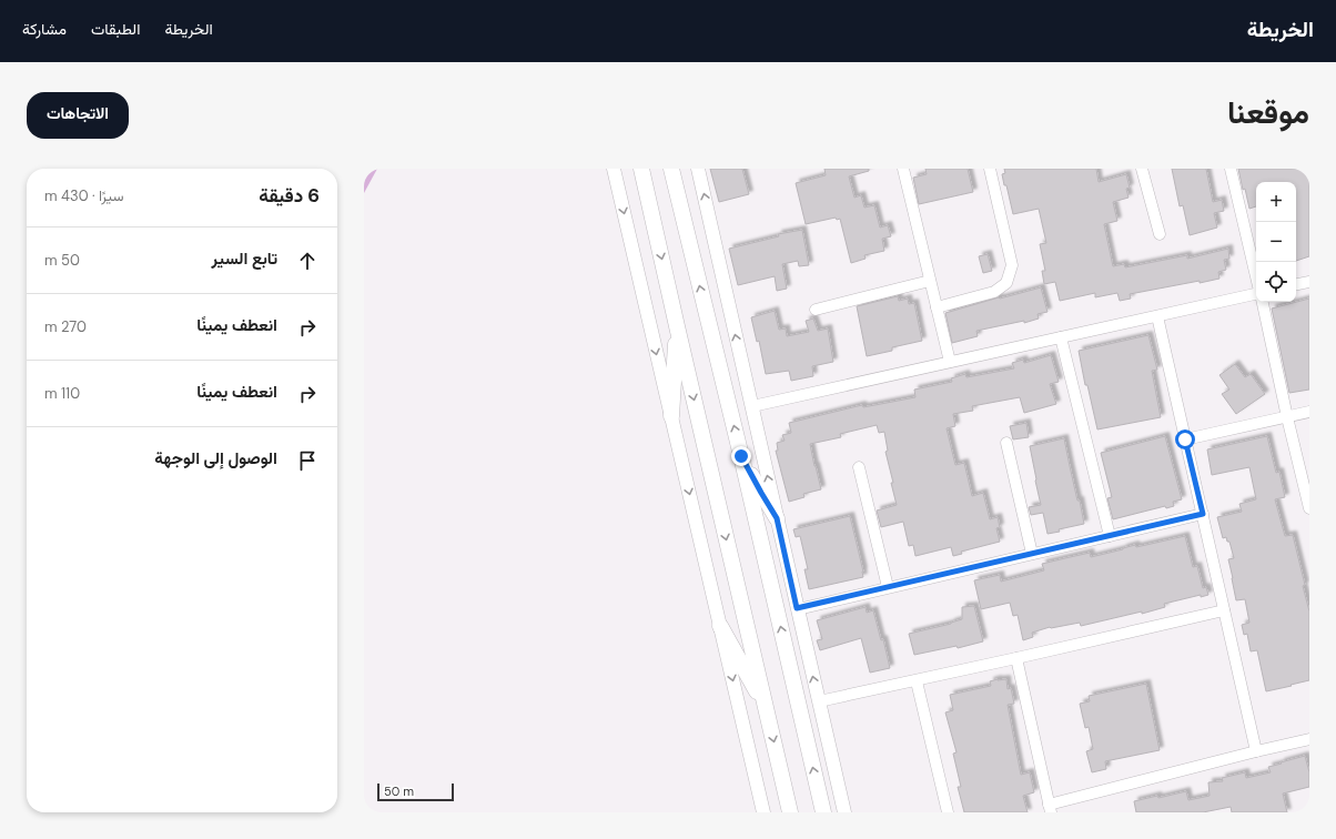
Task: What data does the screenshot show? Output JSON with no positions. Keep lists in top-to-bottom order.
{
  "scale_bar": "50 m",
  "page": {
    "header": "الخريطة",
    "nav": ["الخريطة", "الطبقات", "مشاركة"],
    "title": "موقعنا",
    "buttons": "الاتجاهات",
    "heading": ["6 دقيقة", "سيرًا · 430 m"],
    "map_buttons": ["+", "−"],
    "list": [
      ["تابع السير", "50 m"],
      ["انعطف يمينًا", "270 m"],
      ["انعطف يمينًا", "110 m"],
      "الوصول إلى الوجهة"
    ],
    "scale": "50 m"
  }
}
